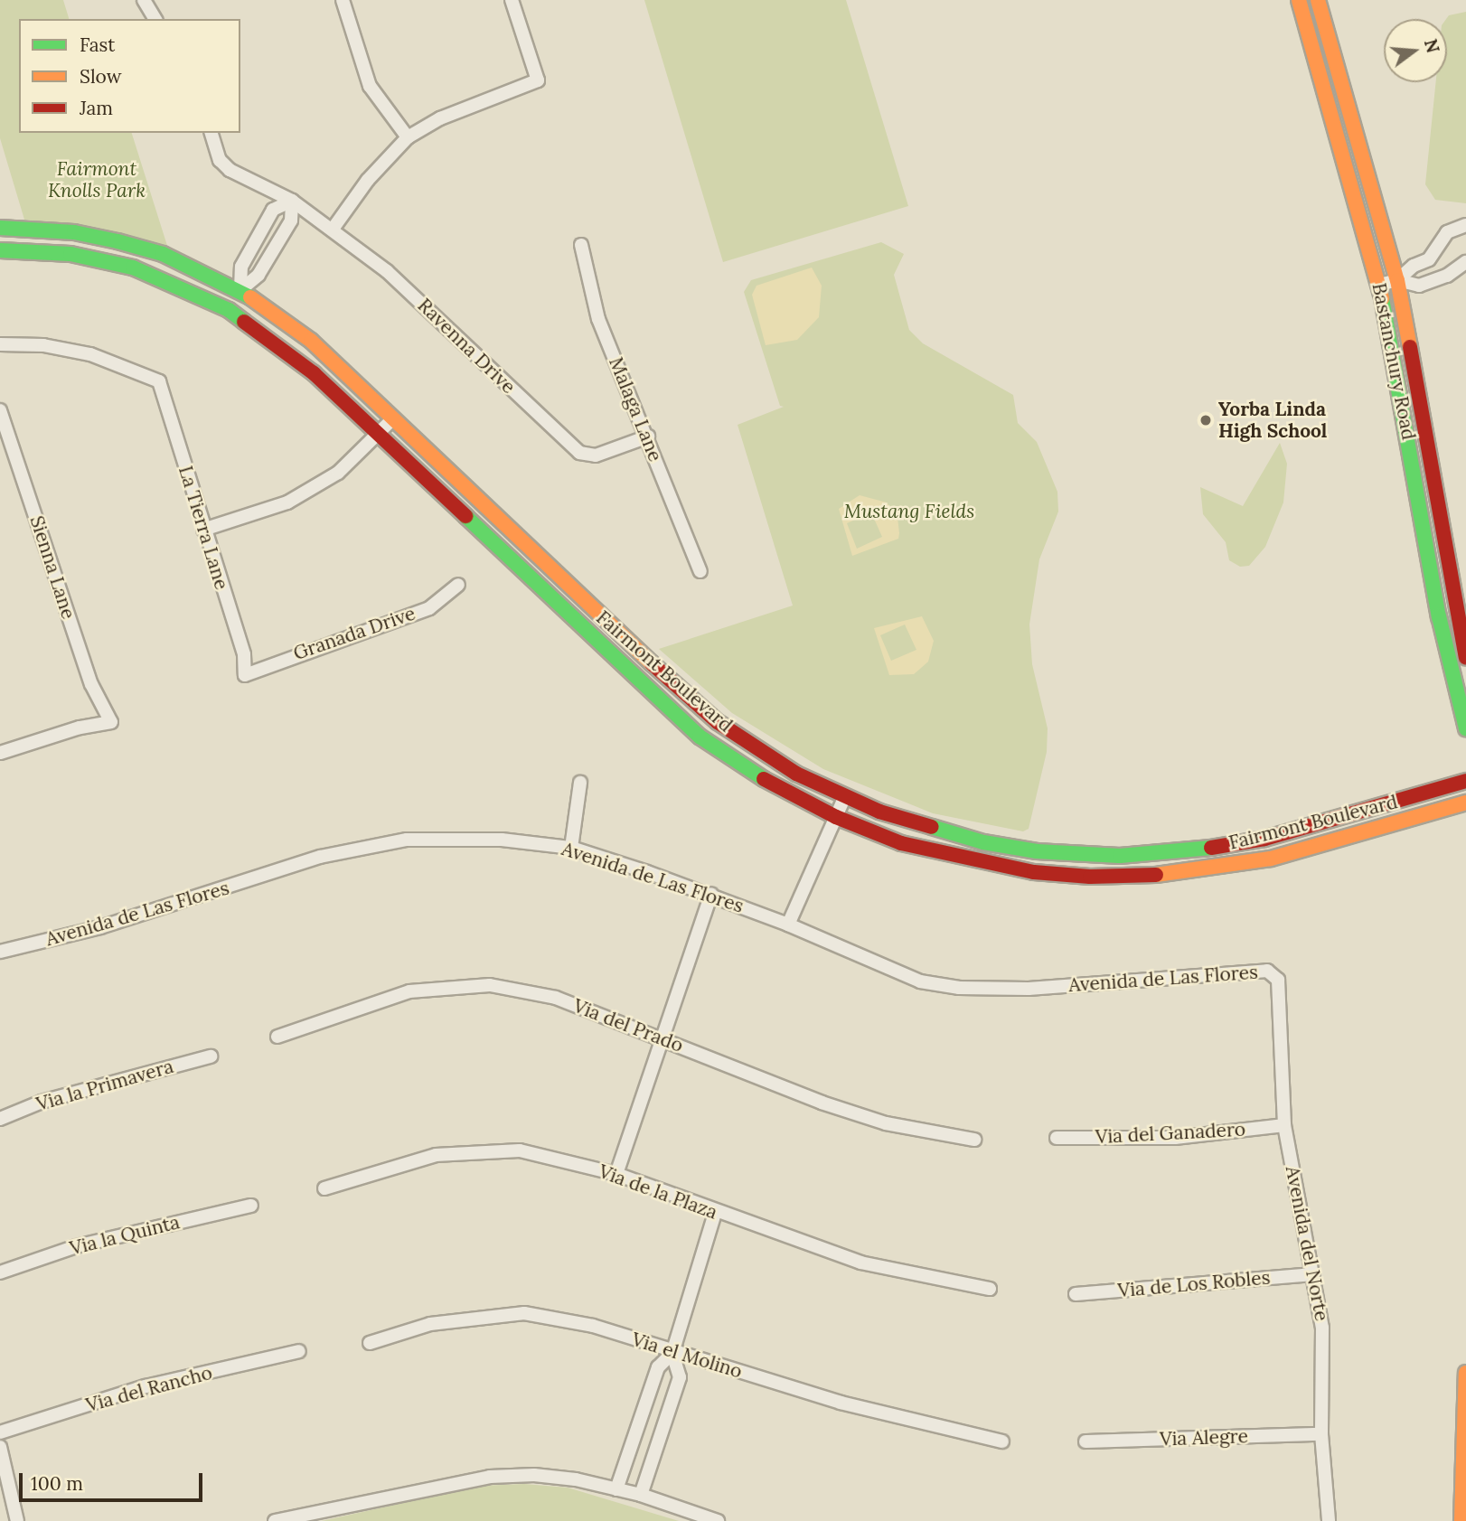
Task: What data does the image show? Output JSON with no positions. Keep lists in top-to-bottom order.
{
  "streets": {
    "main road": ["Bastanchury Road", "Fairmont Boulevard"],
    "street": [
      "Ravenna Drive",
      "Malaga Lane",
      "La Tierra Lane",
      "Sienna Lane",
      "Granada Drive",
      "Avenida de Las Flores",
      "Via del Prado",
      "Via la Primavera",
      "Via del Ganadero",
      "Via de la Plaza",
      "Via la Quinta",
      "Avenida del Norte",
      "Via de Los Robles",
      "Via el Molino",
      "Via del Rancho",
      "Via Alegre"
    ]
  },
  "crossings": [
    ["Ravenna Drive", "Malaga Lane"],
    ["La Tierra Lane", "Granada Drive"],
    ["Avenida de Las Flores", "Avenida del Norte"],
    ["Via del Ganadero", "Avenida del Norte"],
    ["Avenida del Norte", "Via de Los Robles"],
    ["Avenida del Norte", "Via Alegre"]
  ],
  "parks": ["Fairmont Knolls Park", "Mustang Fields"],
  "places": ["Yorba Linda High School"],
  "legend": ["Fast", "Slow", "Jam"],
  "scale_bar": "100 m",
  "north": "right"
}
